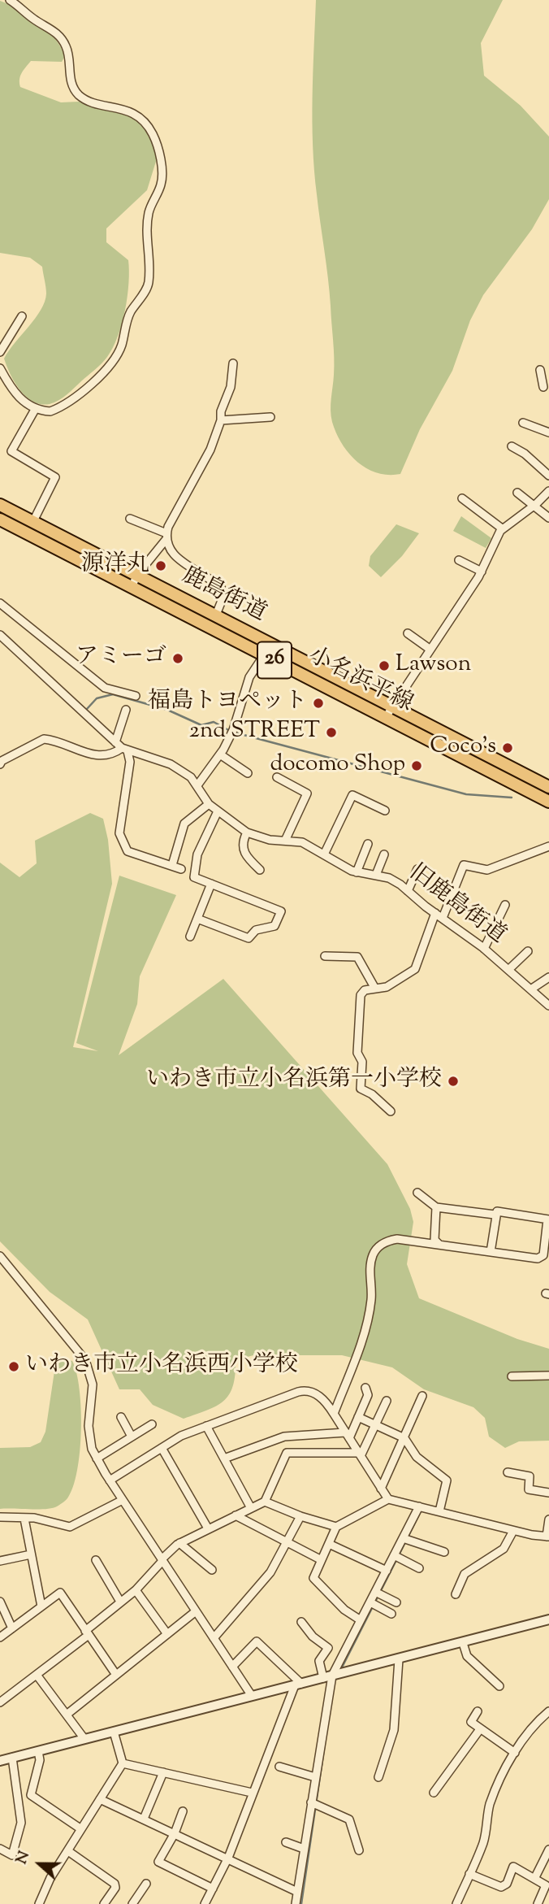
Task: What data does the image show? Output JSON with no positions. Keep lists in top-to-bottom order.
{
  "streets": {
    "main road": ["鹿島街道", "26", "小名浜平線"],
    "street": ["旧鹿島街道"]
  },
  "places": [
    "源洋丸",
    "アミーゴ",
    "Lawson",
    "福島トヨペット",
    "2nd STREET",
    "Coco's",
    "docomo Shop",
    "いわき市立小名浜第一小学校",
    "いわき市立小名浜西小学校"
  ],
  "north": "left"
}
